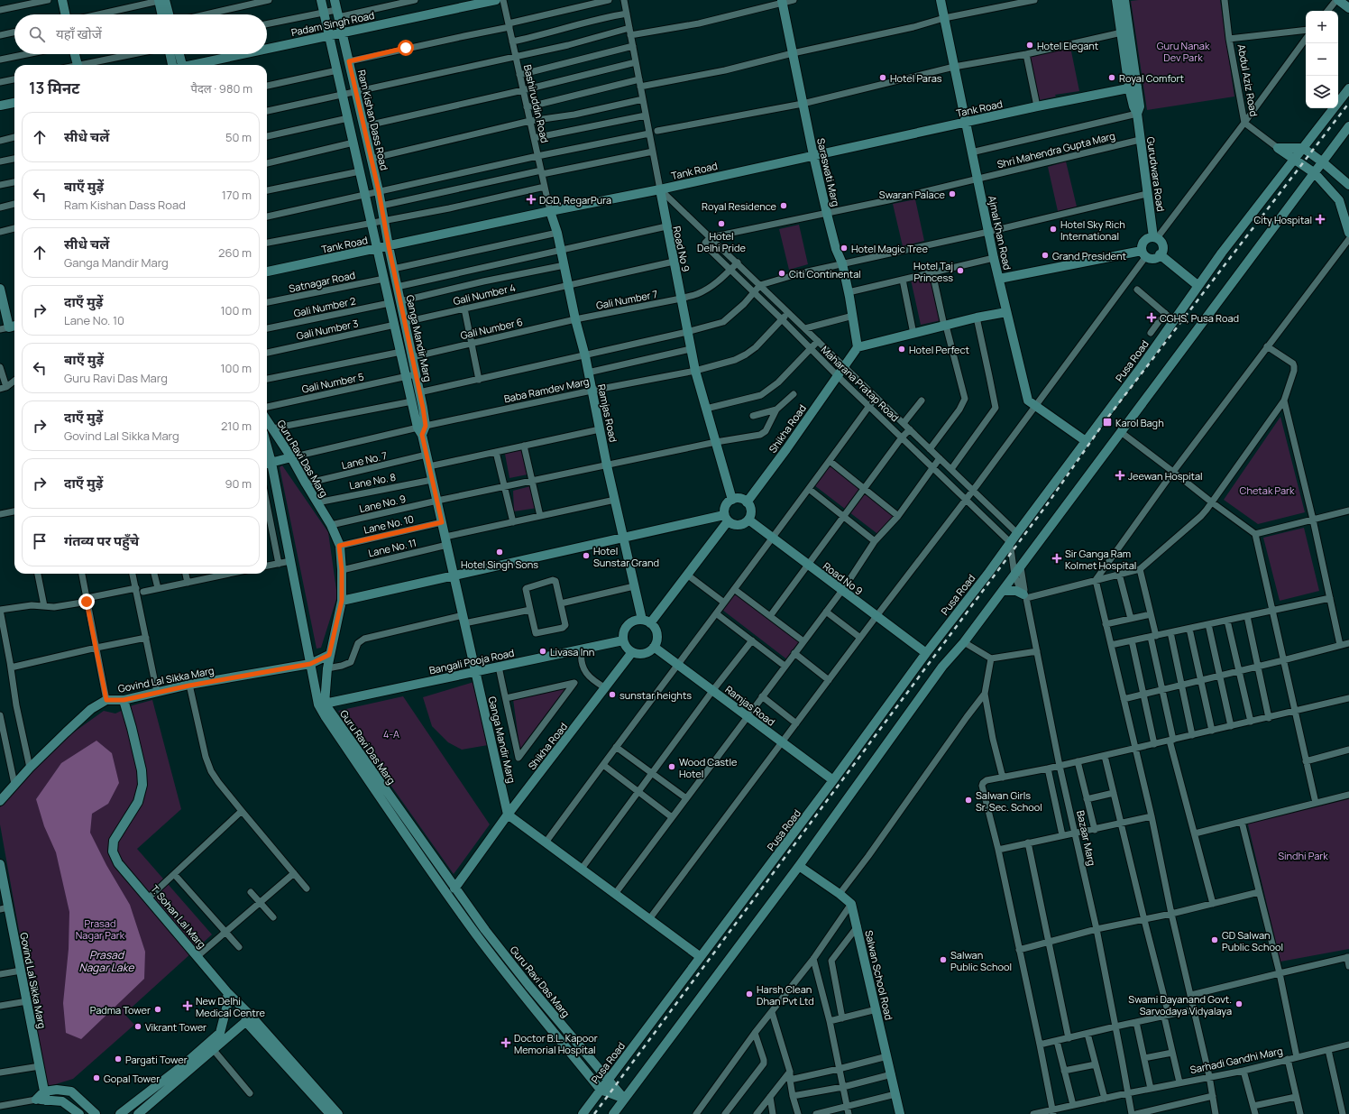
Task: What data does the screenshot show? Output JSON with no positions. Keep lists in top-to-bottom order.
{
  "streets": {
    "street": [
      "Padam Singh Road",
      "Abdul Aziz Road",
      "Bashiruddin Road",
      "Tank Road",
      "Ram Kishan Dass Road",
      "Shri Mahendra Gupta Marg",
      "Saraswati Marg",
      "Gurudwara Road",
      "Ajmal Khan Road",
      "Road No 9",
      "Satnagar Road",
      "Gali Number 4",
      "Gali Number 7",
      "Gali Number 2",
      "Gali Number 6",
      "Gali Number 3",
      "Ganga Mandir Marg",
      "Pusa Road",
      "Gali Number 5",
      "Maharana Pratap Road",
      "Baba Ramdev Marg",
      "Ramjas Road",
      "Shikha Road",
      "Guru Ravi Das Marg",
      "Lane No. 7",
      "Lane No. 8",
      "Lane No. 9",
      "Lane No. 10",
      "Lane No. 11",
      "Bangali Pooja Road",
      "Govind Lal Sikka Marg",
      "Bazaar Marg",
      "T. Sohan Lal Marg",
      "Salwan School Road",
      "Sarhadi Gandhi Marg"
    ]
  },
  "crossings": [
    ["Padam Singh Road", "Ram Kishan Dass Road"],
    ["Abdul Aziz Road", "Pusa Road"],
    ["Bashiruddin Road", "Tank Road"],
    ["Bashiruddin Road", "Ramjas Road"],
    ["Tank Road", "Ram Kishan Dass Road"],
    ["Tank Road", "Saraswati Marg"],
    ["Tank Road", "Gurudwara Road"],
    ["Tank Road", "Ajmal Khan Road"],
    ["Tank Road", "Road No 9"],
    ["Tank Road", "Ganga Mandir Marg"],
    ["Tank Road", "Maharana Pratap Road"],
    ["Tank Road", "Ramjas Road"],
    ["Ram Kishan Dass Road", "Ganga Mandir Marg"],
    ["Shri Mahendra Gupta Marg", "Saraswati Marg"],
    ["Shri Mahendra Gupta Marg", "Gurudwara Road"],
    ["Shri Mahendra Gupta Marg", "Ajmal Khan Road"],
    ["Shri Mahendra Gupta Marg", "Maharana Pratap Road"],
    ["Ajmal Khan Road", "Pusa Road"],
    ["Road No 9", "Gali Number 4"],
    ["Road No 9", "Gali Number 7"],
    ["Road No 9", "Pusa Road"],
    ["Road No 9", "Maharana Pratap Road"],
    ["Road No 9", "Baba Ramdev Marg"],
    ["Road No 9", "Shikha Road"],
    ["Road No 9", "Lane No. 9"],
    ["Satnagar Road", "Ganga Mandir Marg"],
    ["Gali Number 4", "Ganga Mandir Marg"],
    ["Gali Number 4", "Ramjas Road"],
    ["Gali Number 7", "Gali Number 6"],
    ["Gali Number 7", "Maharana Pratap Road"],
    ["Gali Number 7", "Ramjas Road"],
    ["Gali Number 2", "Ganga Mandir Marg"],
    ["Gali Number 6", "Ganga Mandir Marg"],
    ["Gali Number 6", "Ramjas Road"],
    ["Gali Number 3", "Ganga Mandir Marg"],
    ["Ganga Mandir Marg", "Gali Number 5"],
    ["Ganga Mandir Marg", "Baba Ramdev Marg"],
    ["Ganga Mandir Marg", "Shikha Road"],
    ["Ganga Mandir Marg", "Lane No. 7"],
    ["Ganga Mandir Marg", "Lane No. 8"],
    ["Ganga Mandir Marg", "Lane No. 9"],
    ["Ganga Mandir Marg", "Lane No. 10"],
    ["Ganga Mandir Marg", "Lane No. 11"],
    ["Ganga Mandir Marg", "Bangali Pooja Road"],
    ["Pusa Road", "Maharana Pratap Road"],
    ["Pusa Road", "Ramjas Road"],
    ["Pusa Road", "Guru Ravi Das Marg"],
    ["Pusa Road", "Bazaar Marg"],
    ["Maharana Pratap Road", "Baba Ramdev Marg"],
    ["Maharana Pratap Road", "Shikha Road"],
    ["Maharana Pratap Road", "Bazaar Marg"],
    ["Baba Ramdev Marg", "Ramjas Road"],
    ["Baba Ramdev Marg", "Guru Ravi Das Marg"],
    ["Ramjas Road", "Shikha Road"],
    ["Ramjas Road", "Lane No. 9"],
    ["Ramjas Road", "Lane No. 11"],
    ["Ramjas Road", "Bangali Pooja Road"],
    ["Shikha Road", "Guru Ravi Das Marg"],
    ["Shikha Road", "Bangali Pooja Road"],
    ["Guru Ravi Das Marg", "Lane No. 7"],
    ["Guru Ravi Das Marg", "Lane No. 8"],
    ["Guru Ravi Das Marg", "Lane No. 9"],
    ["Guru Ravi Das Marg", "Lane No. 10"],
    ["Guru Ravi Das Marg", "Lane No. 11"],
    ["Guru Ravi Das Marg", "Bangali Pooja Road"],
    ["Guru Ravi Das Marg", "Govind Lal Sikka Marg"],
    ["Govind Lal Sikka Marg", "T. Sohan Lal Marg"],
    ["Bazaar Marg", "Sarhadi Gandhi Marg"]
  ],
  "water": ["Prasad Nagar Lake"],
  "parks": [
    "Guru Nanak Dev Park",
    "Chetak Park",
    "4-A",
    "Sindhi Park",
    "Prasad Nagar Park"
  ],
  "places": {
    "other": [
      "Hotel Elegant",
      "Hotel Paras",
      "Royal Comfort",
      "Swaran Palace",
      "Royal Residence",
      "Hotel Delhi Pride",
      "Hotel Sky Rich International",
      "Hotel Magic Tree",
      "Grand President",
      "Hotel Taj Princess",
      "Citi Continental",
      "Hotel Perfect",
      "Hotel Singh Sons",
      "Hotel Sunstar Grand",
      "Livasa Inn",
      "sunstar heights",
      "Wood Castle Hotel",
      "Salwan Girls Sr. Sec. School",
      "GD Salwan Public School",
      "Salwan Public School",
      "Harsh Clean Dhan Pvt Ltd",
      "Swami Dayanand Govt. Sarvodaya Vidyalaya",
      "Padma Tower",
      "Vikrant Tower",
      "Pargati Tower",
      "Gopal Tower"
    ],
    "health": [
      "DGD, RegarPura",
      "City Hospital",
      "CGHS, Pusa Road",
      "Jeewan Hospital",
      "Sir Ganga Ram Kolmet Hospital",
      "New Delhi Medical Centre",
      "Doctor B.L. Kapoor Memorial Hospital"
    ],
    "transit": ["Karol Bagh"]
  },
  "page": {
    "map_buttons": ["+", "−"],
    "search": "यहाँ खोजें",
    "heading": ["13 मिनट", "पैदल · 980 m"],
    "list": [
      ["सीधे चलें", "50 m"],
      ["बाएँ मुड़ें", "Ram Kishan Dass Road", "170 m"],
      ["सीधे चलें", "Ganga Mandir Marg", "260 m"],
      ["दाएँ मुड़ें", "Lane No. 10", "100 m"],
      ["बाएँ मुड़ें", "Guru Ravi Das Marg", "100 m"],
      ["दाएँ मुड़ें", "Govind Lal Sikka Marg", "210 m"],
      ["दाएँ मुड़ें", "90 m"],
      "गंतव्य पर पहुँचे"
    ]
  }
}
